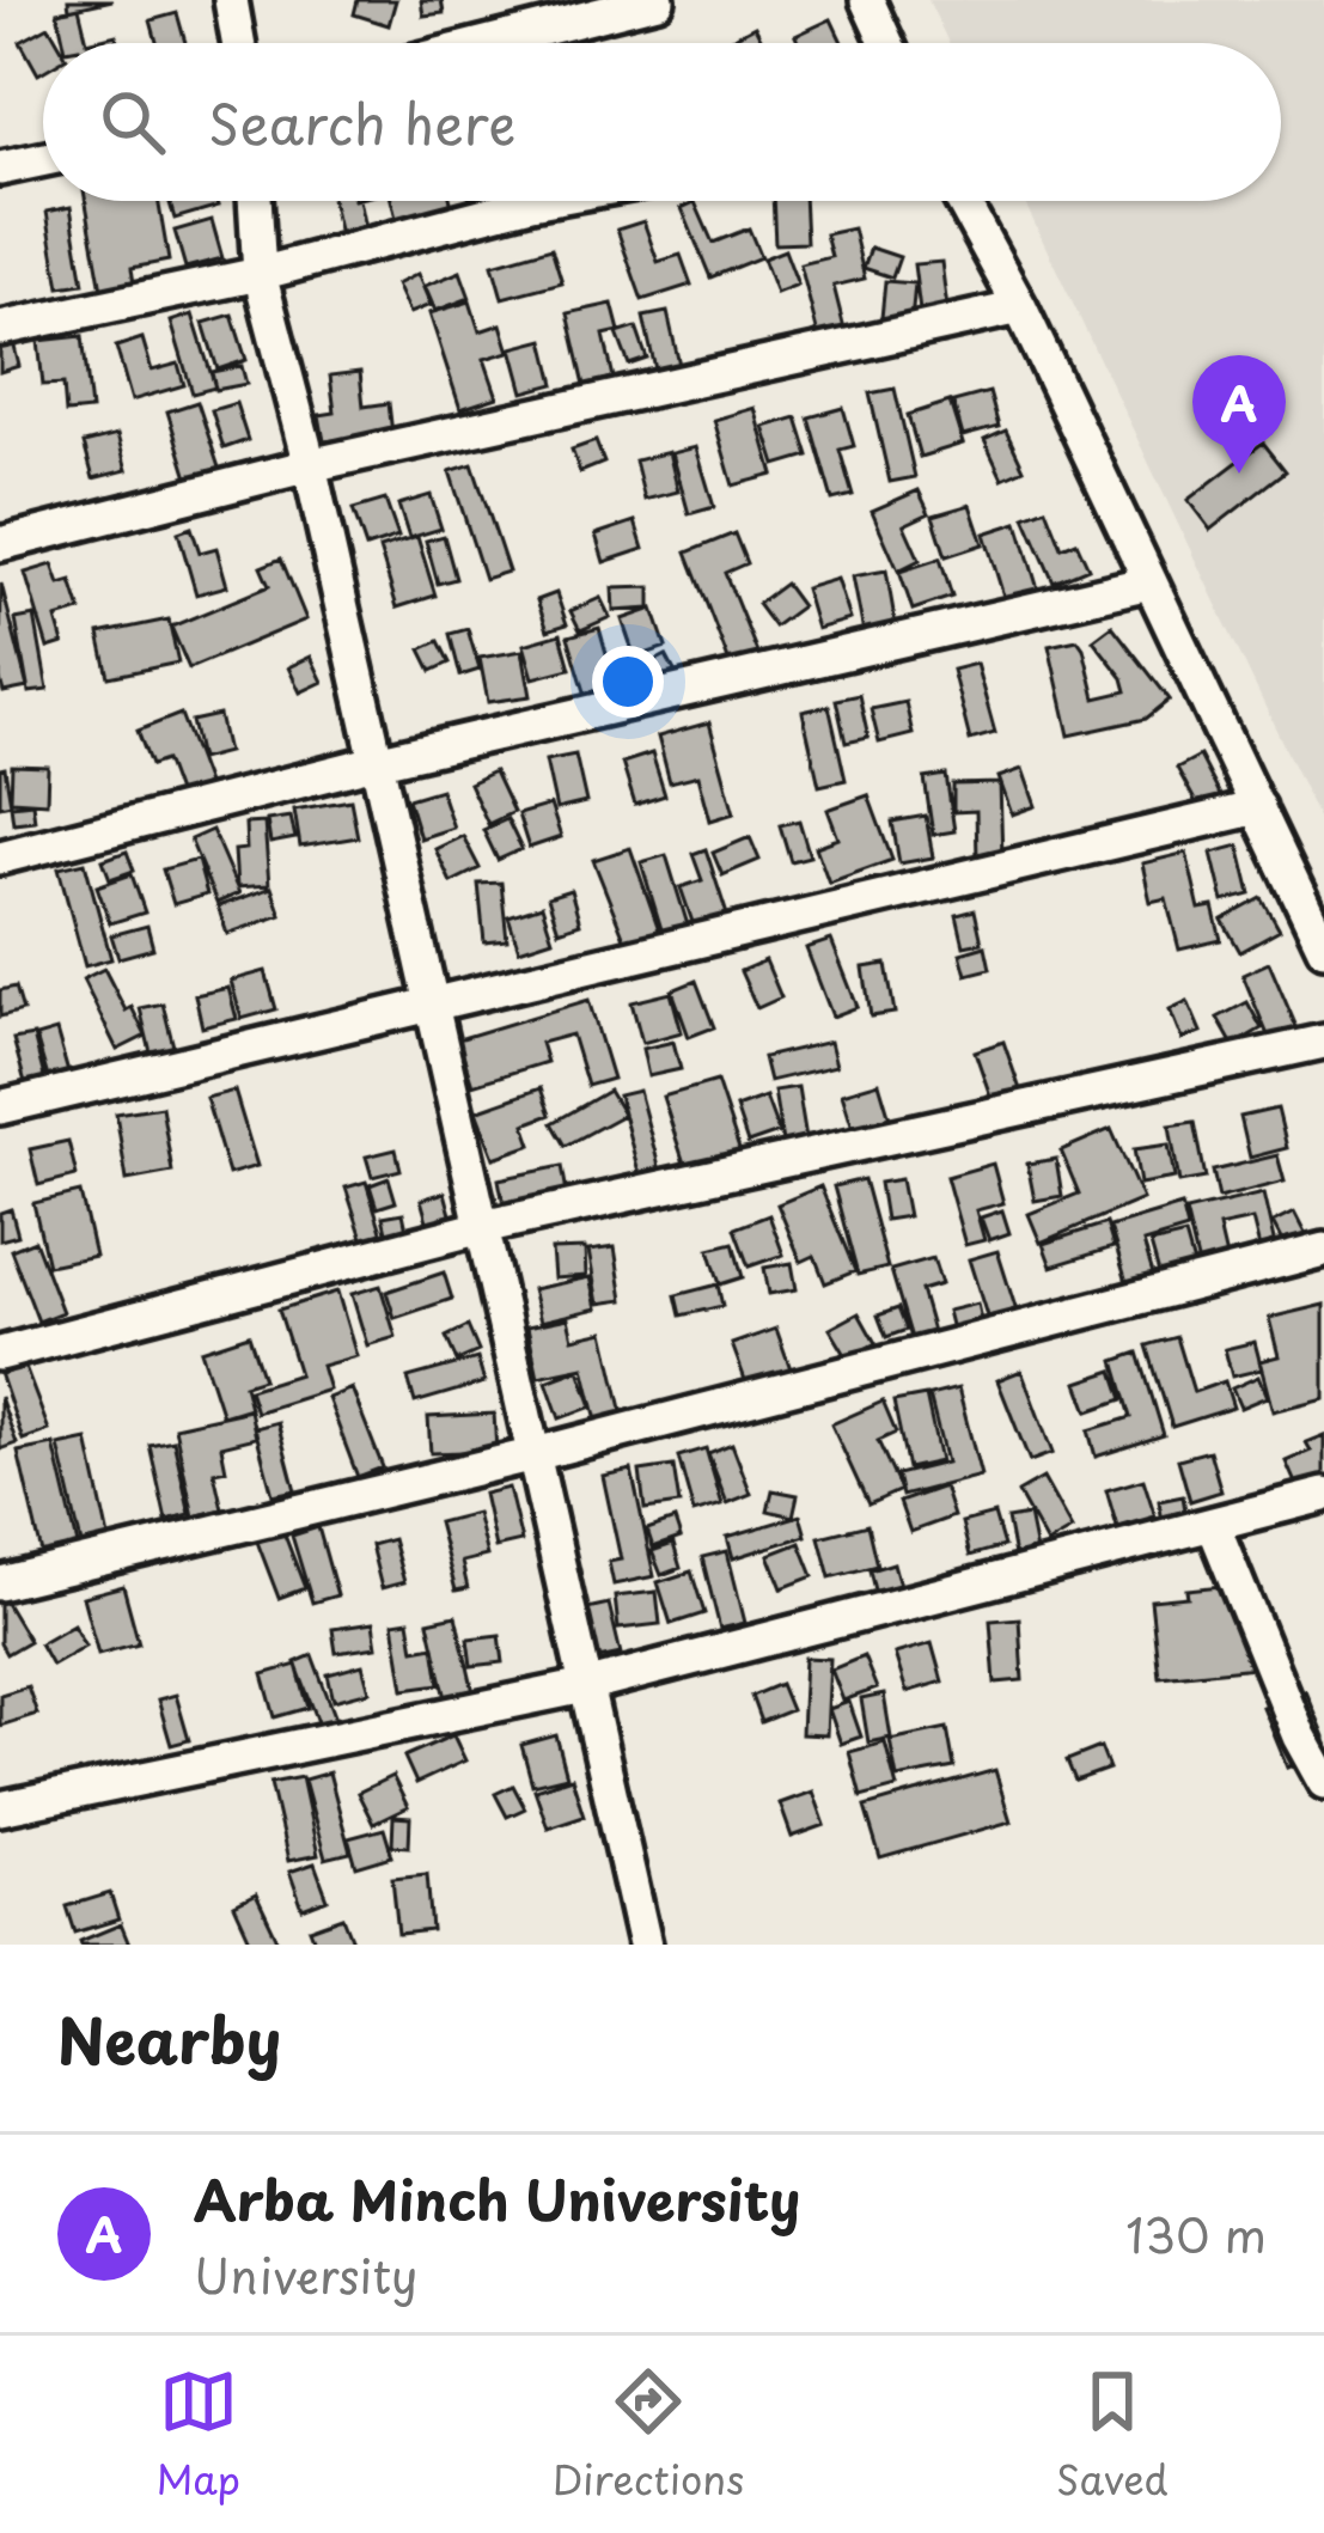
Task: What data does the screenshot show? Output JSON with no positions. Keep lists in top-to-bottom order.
{
  "page": {
    "search": "Search here",
    "pins": "A",
    "heading": "Nearby",
    "list": [
      {
        "mark": "A",
        "name": "Arba Minch University",
        "note": "University",
        "value": "130 m"
      }
    ],
    "nav": ["Map", "Directions", "Saved"]
  }
}
